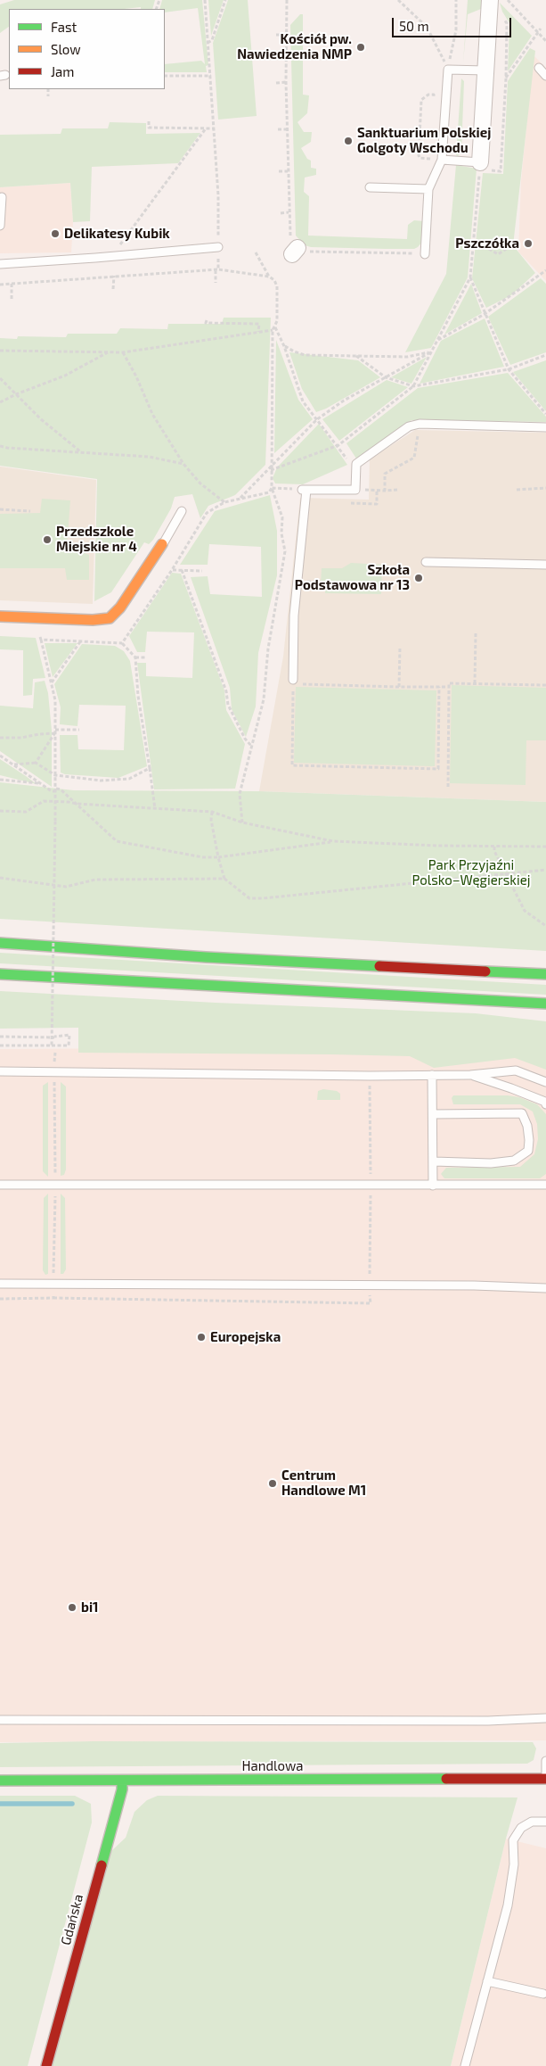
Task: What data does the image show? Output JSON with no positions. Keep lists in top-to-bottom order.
{
  "streets": {
    "main road": ["Handlowa", "Gdańska"]
  },
  "crossings": [
    ["Handlowa", "Gdańska"]
  ],
  "parks": ["Park Przyjaźni Polsko–Węgierskiej"],
  "places": [
    "Kościół pw. Nawiedzenia NMP",
    "Sanktuarium Polskiej Golgoty Wschodu",
    "Delikatesy Kubik",
    "Pszczółka",
    "Przedszkole Miejskie nr 4",
    "Szkoła Podstawowa nr 13",
    "Europejska",
    "Centrum Handlowe M1",
    "bi1"
  ],
  "legend": ["Fast", "Slow", "Jam"],
  "scale_bar": "50 m"
}
